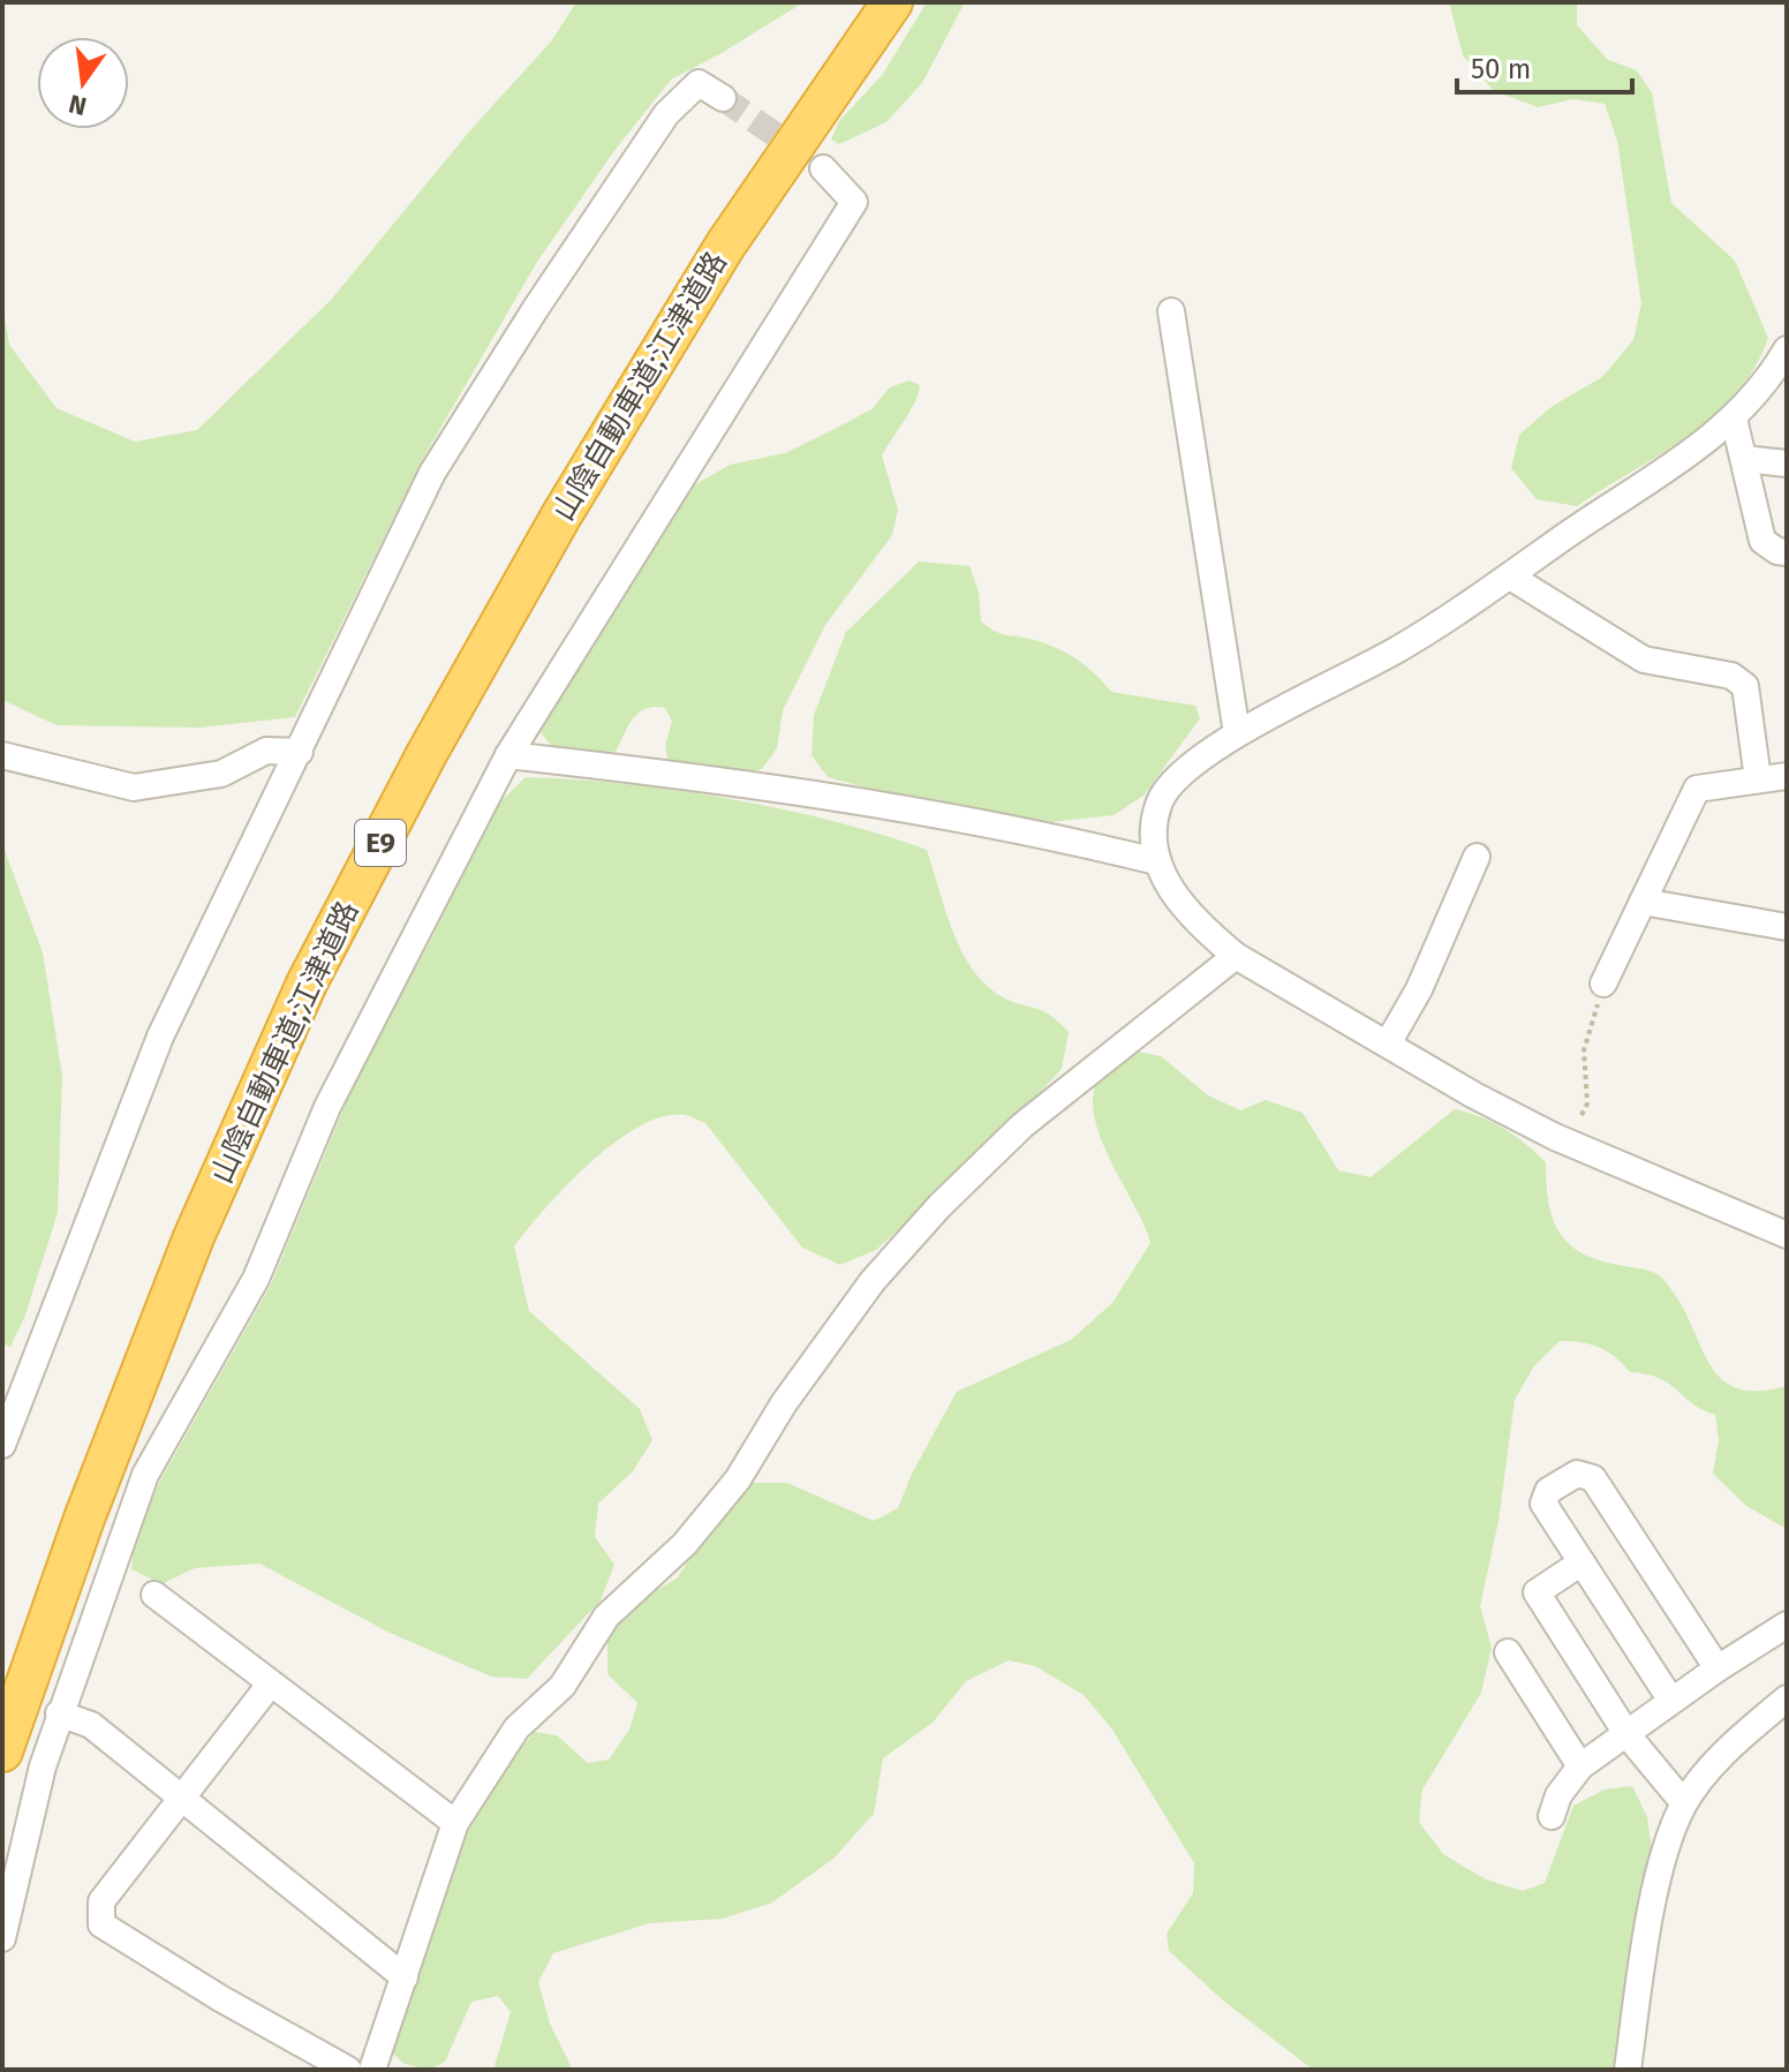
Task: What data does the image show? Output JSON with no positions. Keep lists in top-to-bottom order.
{
  "streets": {
    "highway": ["山陰自動車道;江津道路", "E9"]
  },
  "scale_bar": "50 m",
  "north": "bottom"
}
